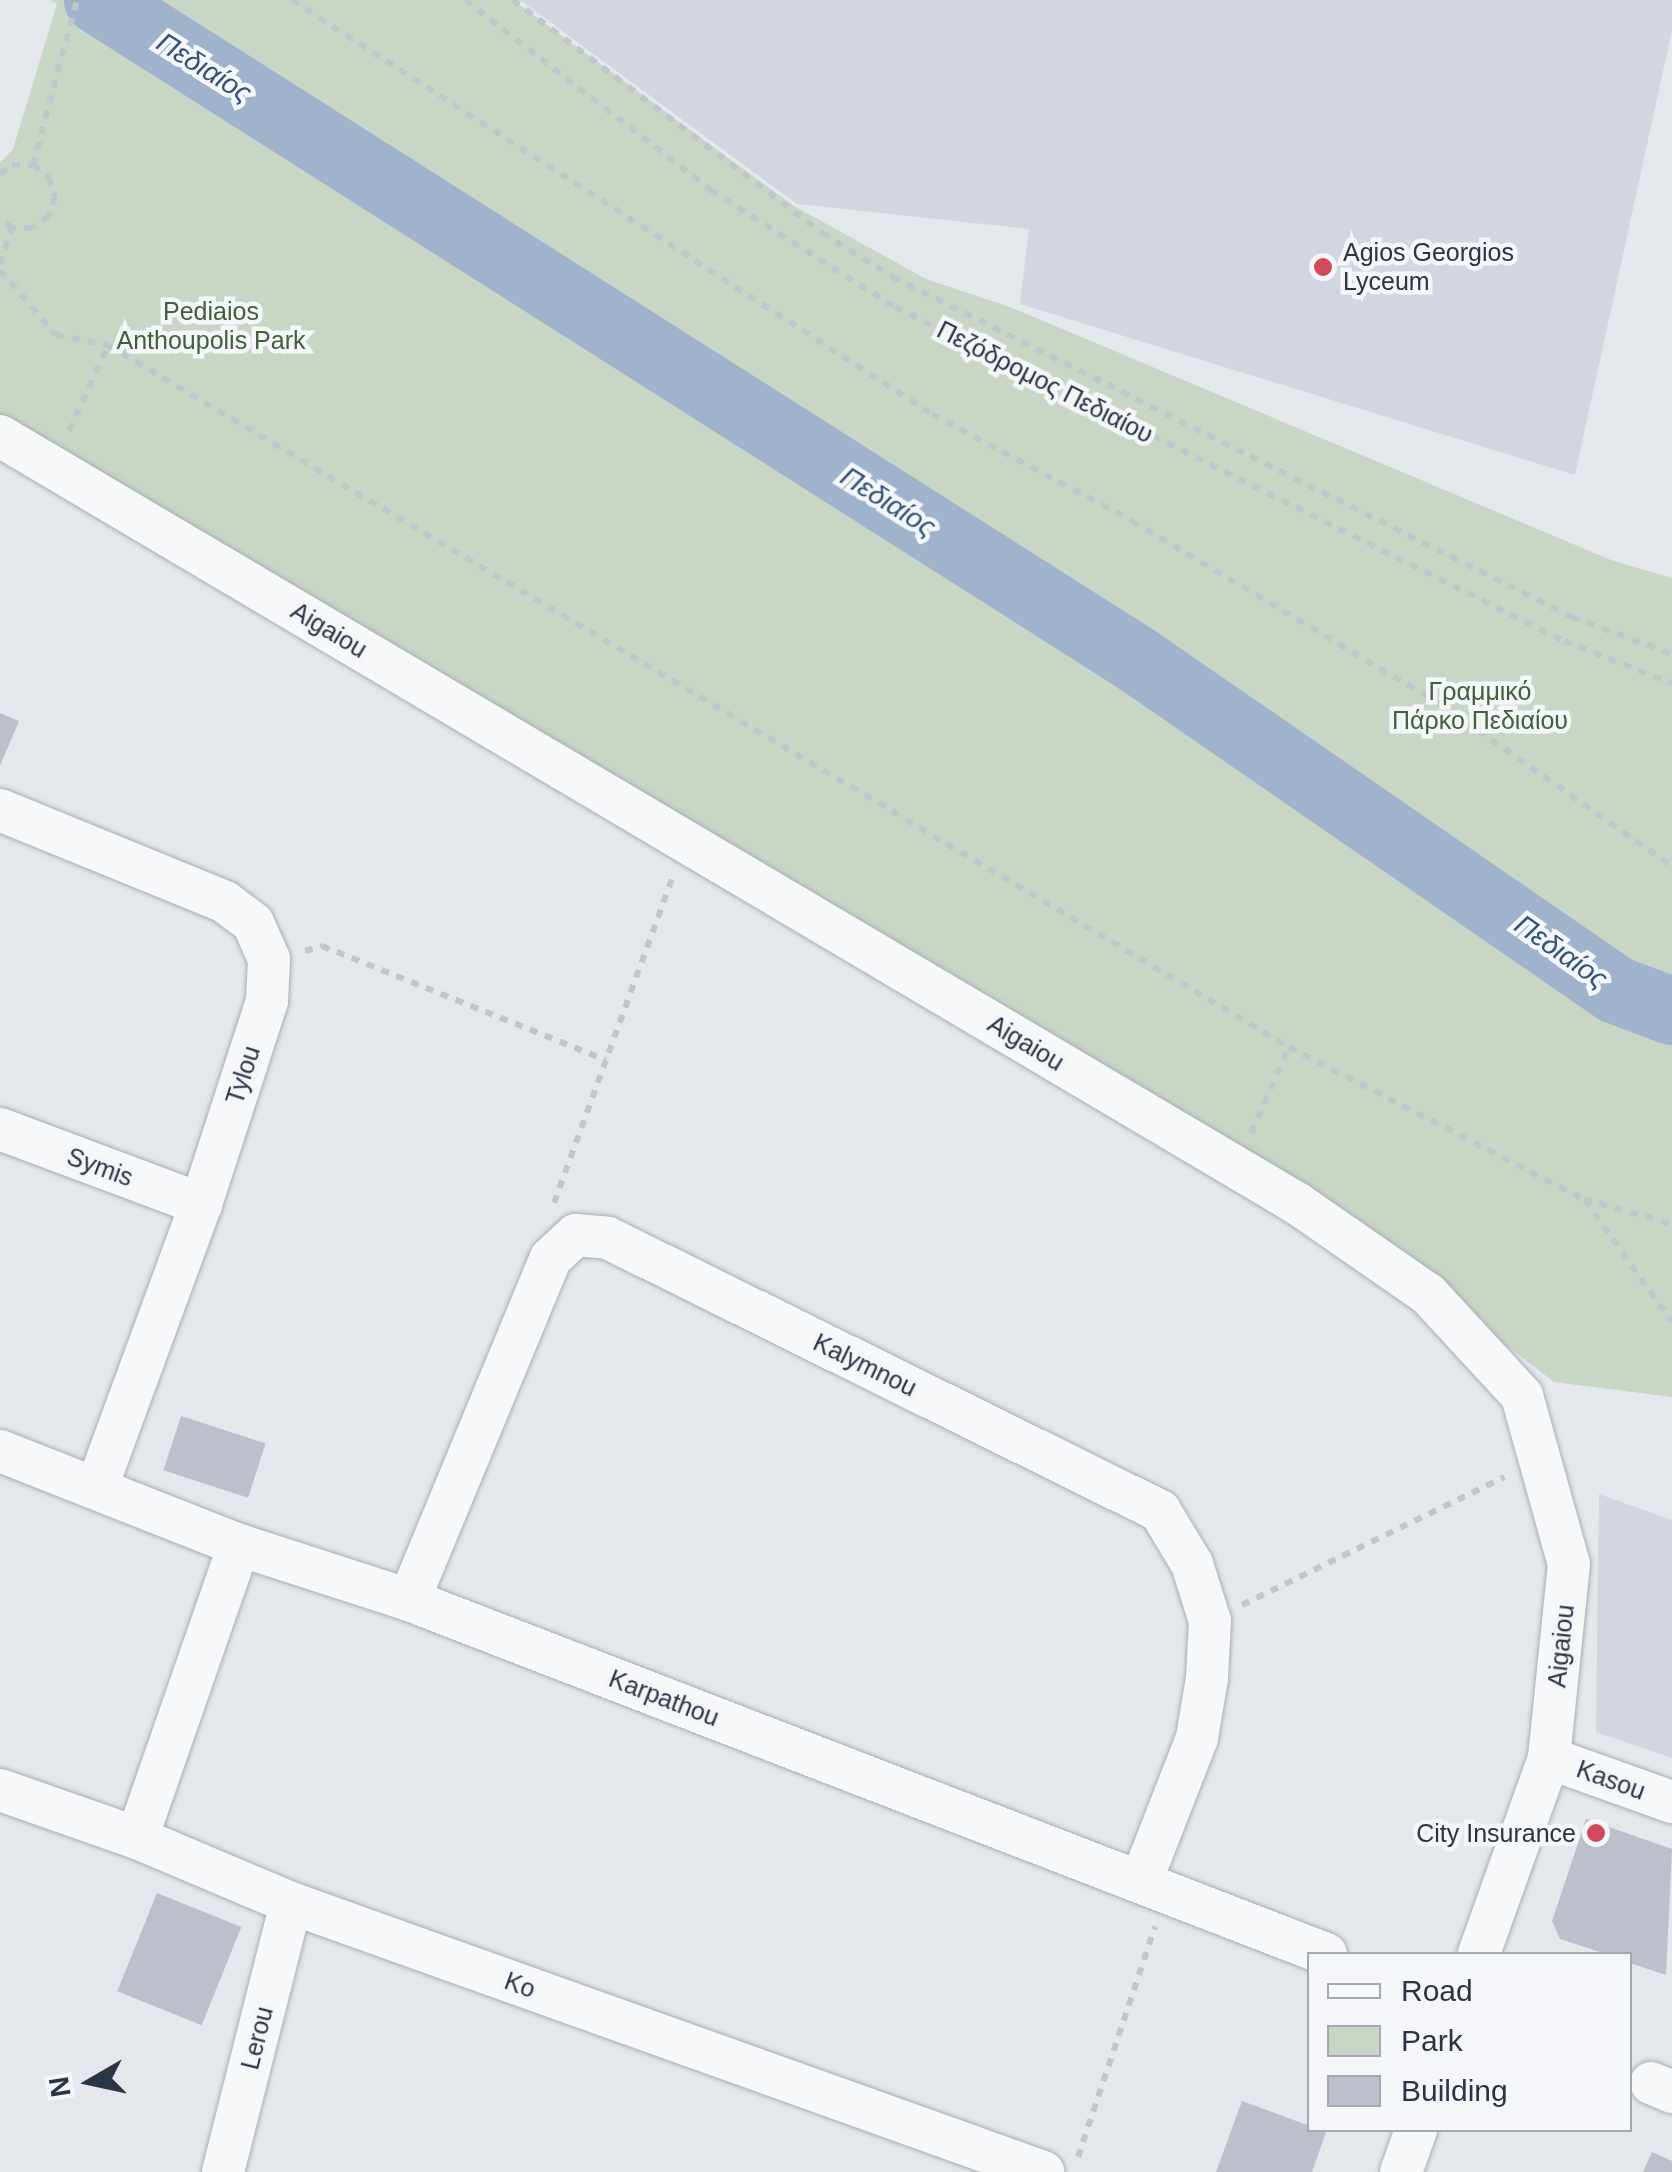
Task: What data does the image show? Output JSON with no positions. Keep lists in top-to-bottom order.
{
  "streets": {
    "street": [
      "Aigaiou",
      "Tylou",
      "Symis",
      "Kalymnou",
      "Karpathou",
      "Kasou",
      "Ko",
      "Lerou"
    ],
    "path": ["Πεζόδρομος Πεδιαίου"]
  },
  "crossings": [
    ["Aigaiou", "Kasou"],
    ["Tylou", "Symis"],
    ["Tylou", "Karpathou"],
    ["Kalymnou", "Karpathou"],
    ["Ko", "Lerou"]
  ],
  "water": ["Πεδιαίος"],
  "parks": ["Pediaios Anthoupolis Park", "Γραμμικό Πάρκο Πεδιαίου"],
  "places": ["Agios Georgios Lyceum", "City Insurance"],
  "legend": ["Road", "Park", "Building"],
  "north": "left"
}
